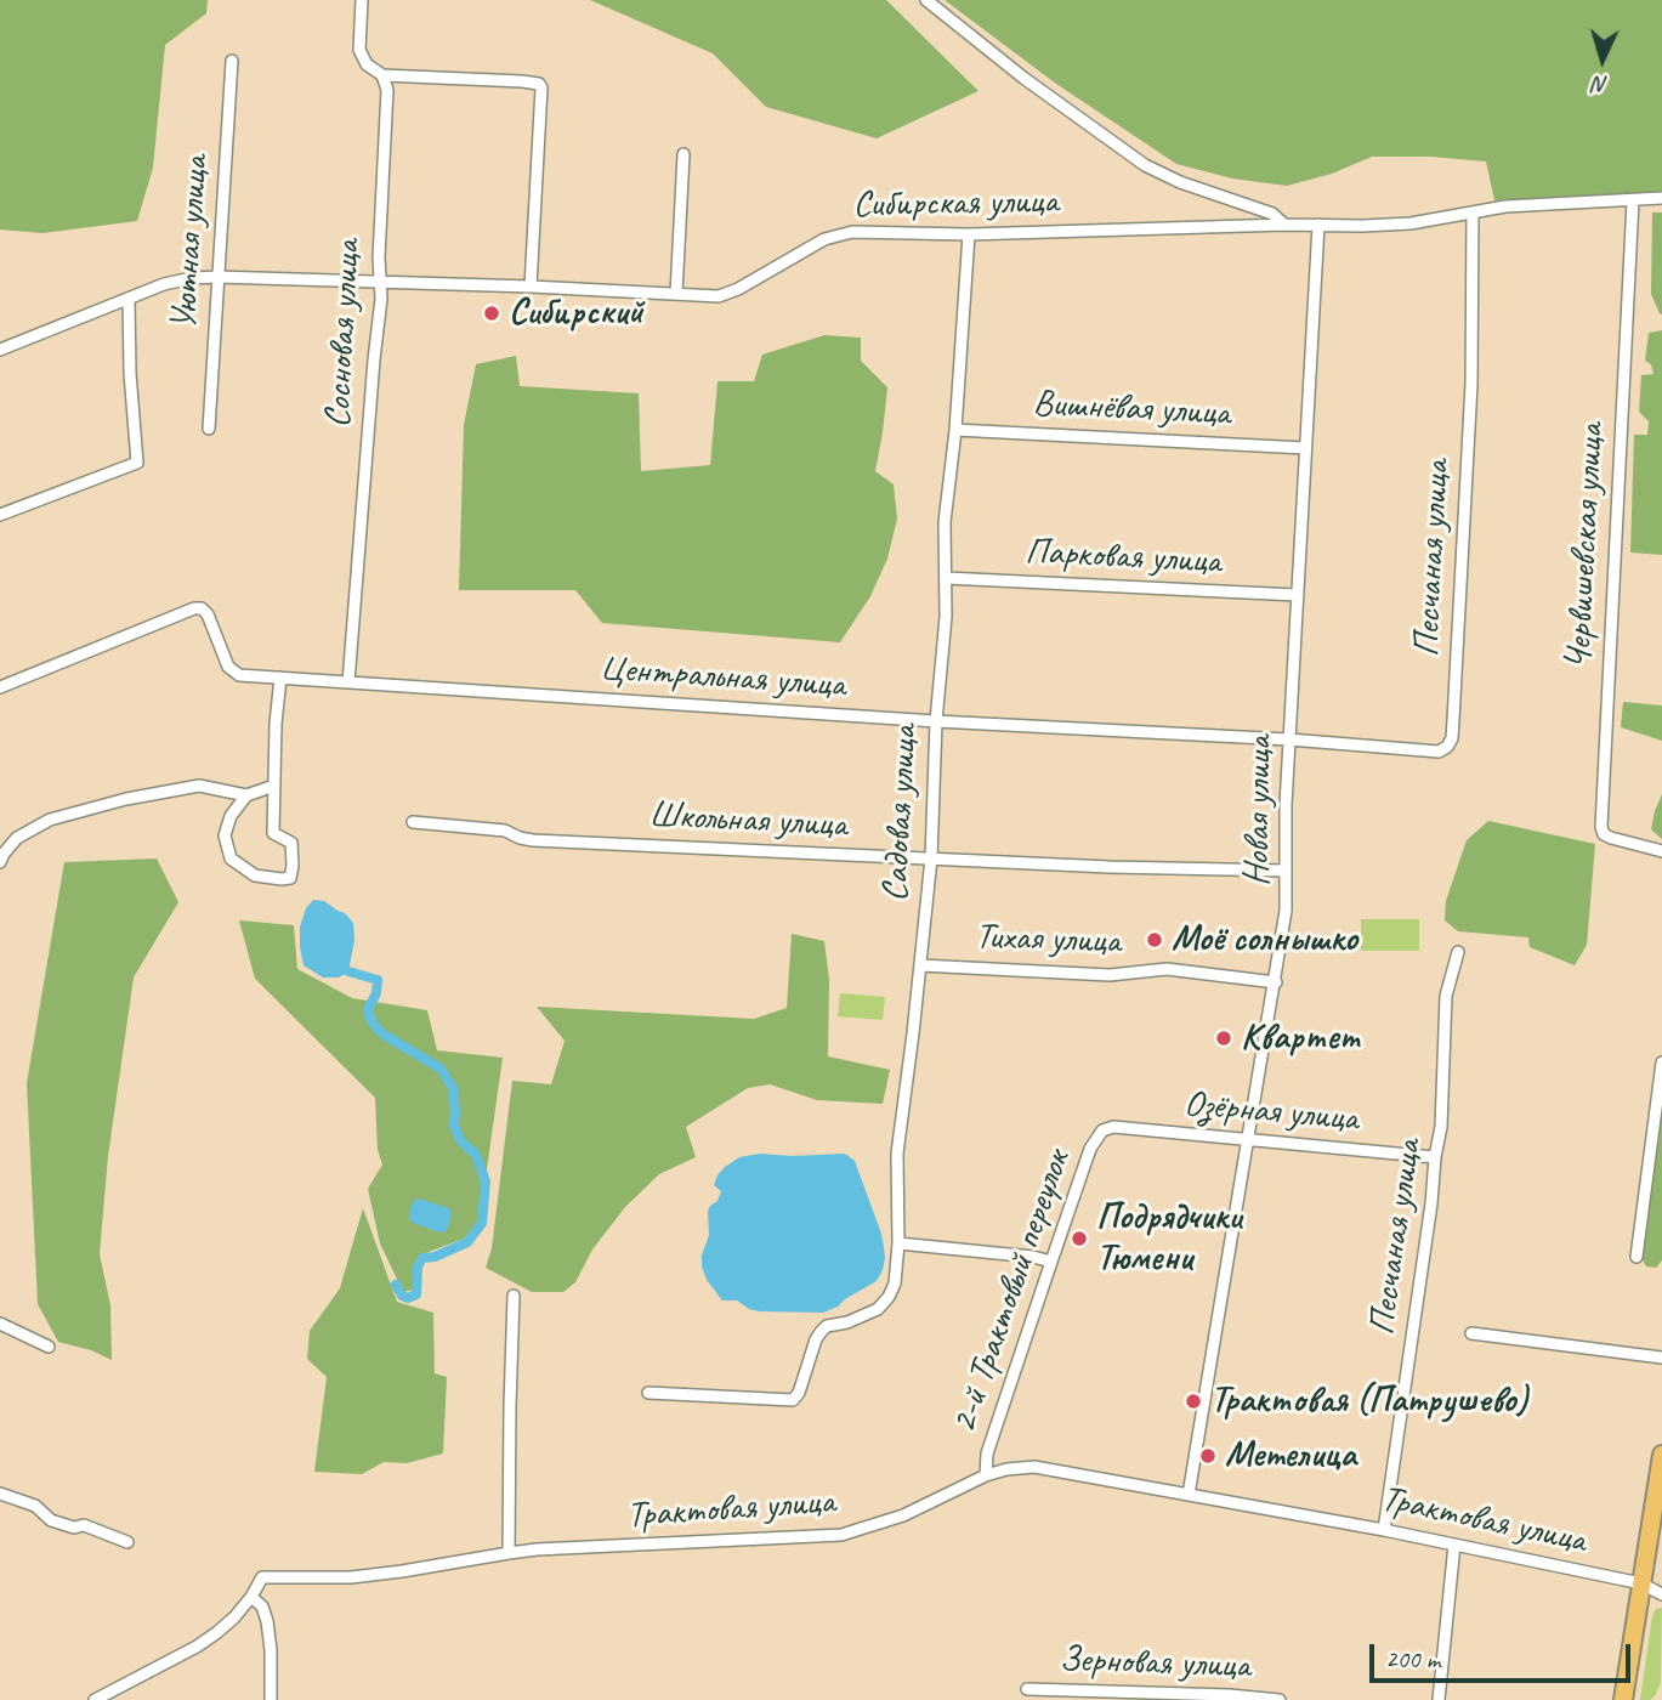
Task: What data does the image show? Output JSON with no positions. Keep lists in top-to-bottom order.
{
  "streets": {
    "street": [
      "Сибирская улица",
      "Уютная улица",
      "Сосновая улица",
      "Вишнёвая улица",
      "Червишевская улица",
      "Парковая улица",
      "Песчаная улица",
      "Центральная улица",
      "Новая улица",
      "Садовая улица",
      "Школьная улица",
      "Тихая улица",
      "Озёрная улица",
      "2-й Трактовый переулок",
      "Трактовая улица",
      "Зерновая улица"
    ]
  },
  "crossings": [
    ["Сибирская улица", "Уютная улица"],
    ["Сибирская улица", "Сосновая улица"],
    ["Сибирская улица", "Червишевская улица"],
    ["Сибирская улица", "Песчаная улица"],
    ["Сибирская улица", "Новая улица"],
    ["Сибирская улица", "Садовая улица"],
    ["Сосновая улица", "Центральная улица"],
    ["Вишнёвая улица", "Новая улица"],
    ["Вишнёвая улица", "Садовая улица"],
    ["Парковая улица", "Новая улица"],
    ["Парковая улица", "Садовая улица"],
    ["Песчаная улица", "Центральная улица"],
    ["Песчаная улица", "Новая улица"],
    ["Песчаная улица", "Озёрная улица"],
    ["Песчаная улица", "Трактовая улица"],
    ["Центральная улица", "Новая улица"],
    ["Центральная улица", "Садовая улица"],
    ["Новая улица", "Школьная улица"],
    ["Новая улица", "Тихая улица"],
    ["Новая улица", "Озёрная улица"],
    ["Новая улица", "Трактовая улица"],
    ["Садовая улица", "Школьная улица"],
    ["Садовая улица", "Тихая улица"],
    ["Озёрная улица", "2-й Трактовый переулок"],
    ["2-й Трактовый переулок", "Трактовая улица"]
  ],
  "places": [
    "Сибирский",
    "Моё солнышко",
    "Квартет",
    "Подрядчики Тюмени",
    "Трактовая (Патрушево)",
    "Метелица"
  ],
  "scale_bar": "200 m",
  "north": "bottom"
}
